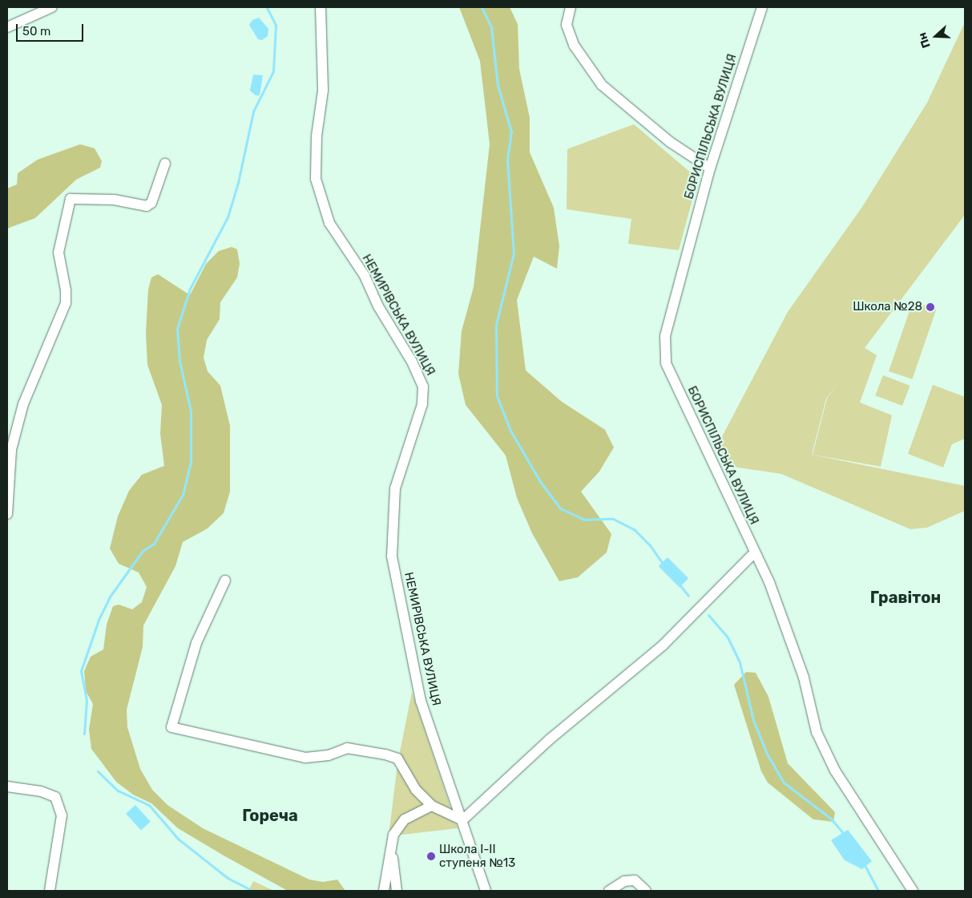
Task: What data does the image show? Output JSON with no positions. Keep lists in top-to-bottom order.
{
  "streets": {
    "street": ["БОРИСПІЛЬСЬКА ВУЛИЦЯ", "НЕМИРІВСЬКА ВУЛИЦЯ"]
  },
  "districts": ["Гравітон", "Гореча"],
  "places": ["Школа №28", "Школа I-II ступеня №13"],
  "scale_bar": "50 m",
  "north": "left"
}
